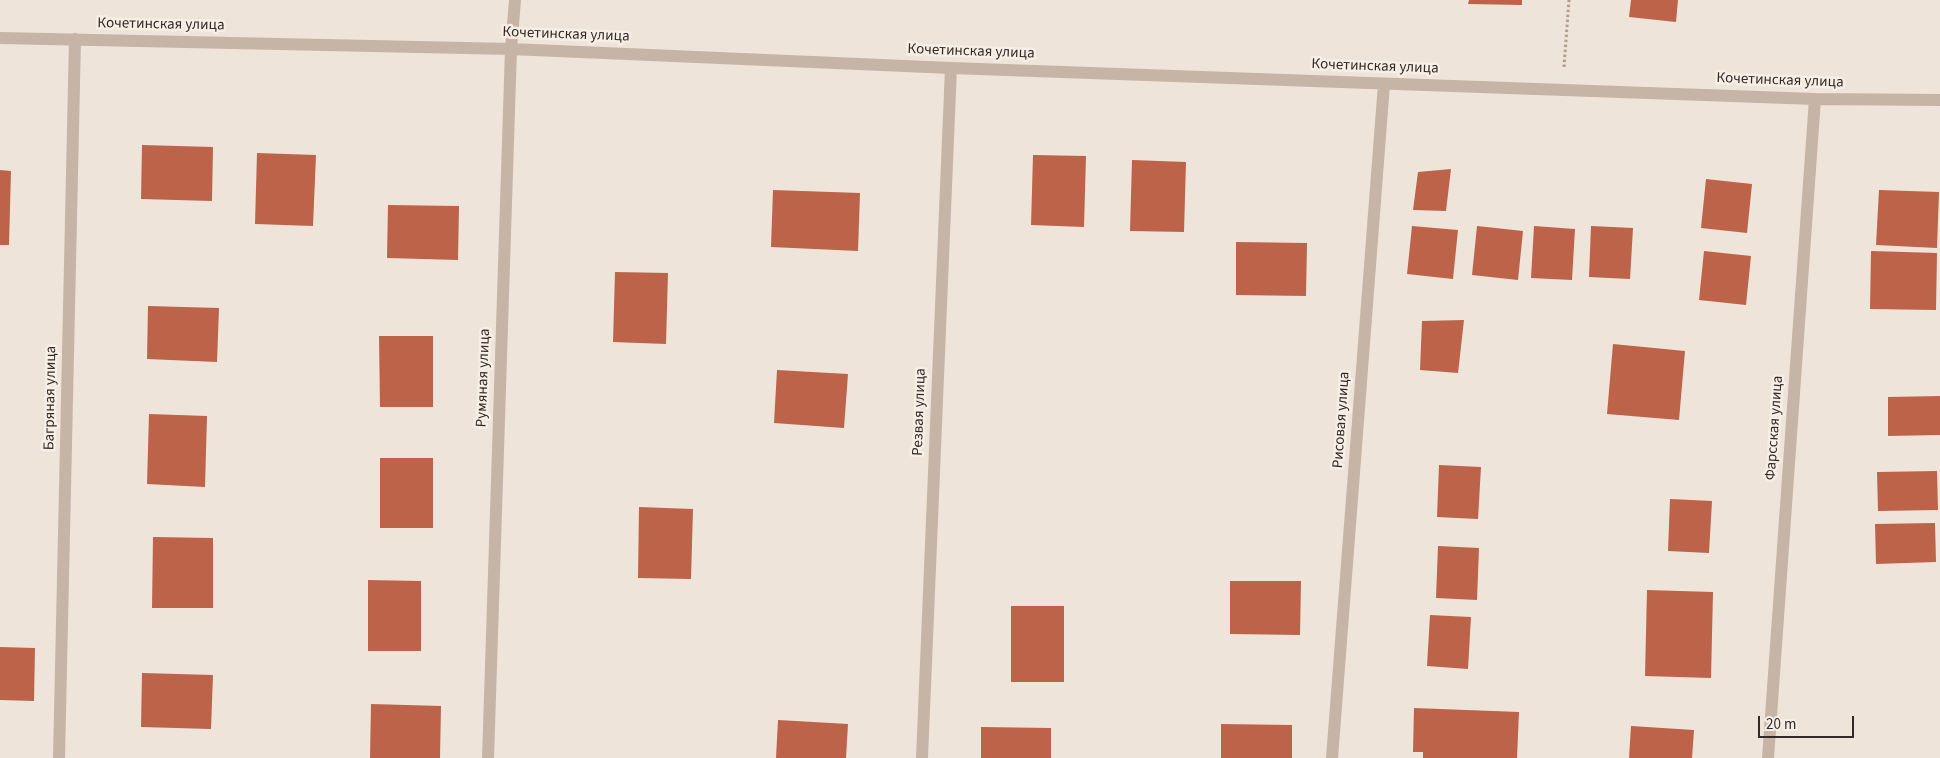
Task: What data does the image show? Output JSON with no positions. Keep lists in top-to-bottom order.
{
  "streets": {
    "street": [
      "Кочетинская улица",
      "Румяная улица",
      "Багряная улица",
      "Резвая улица",
      "Рисовая улица",
      "Фарсская улица"
    ]
  },
  "crossings": [
    ["Кочетинская улица", "Румяная улица"],
    ["Кочетинская улица", "Багряная улица"],
    ["Кочетинская улица", "Резвая улица"],
    ["Кочетинская улица", "Рисовая улица"],
    ["Кочетинская улица", "Фарсская улица"]
  ],
  "scale_bar": "20 m"
}
